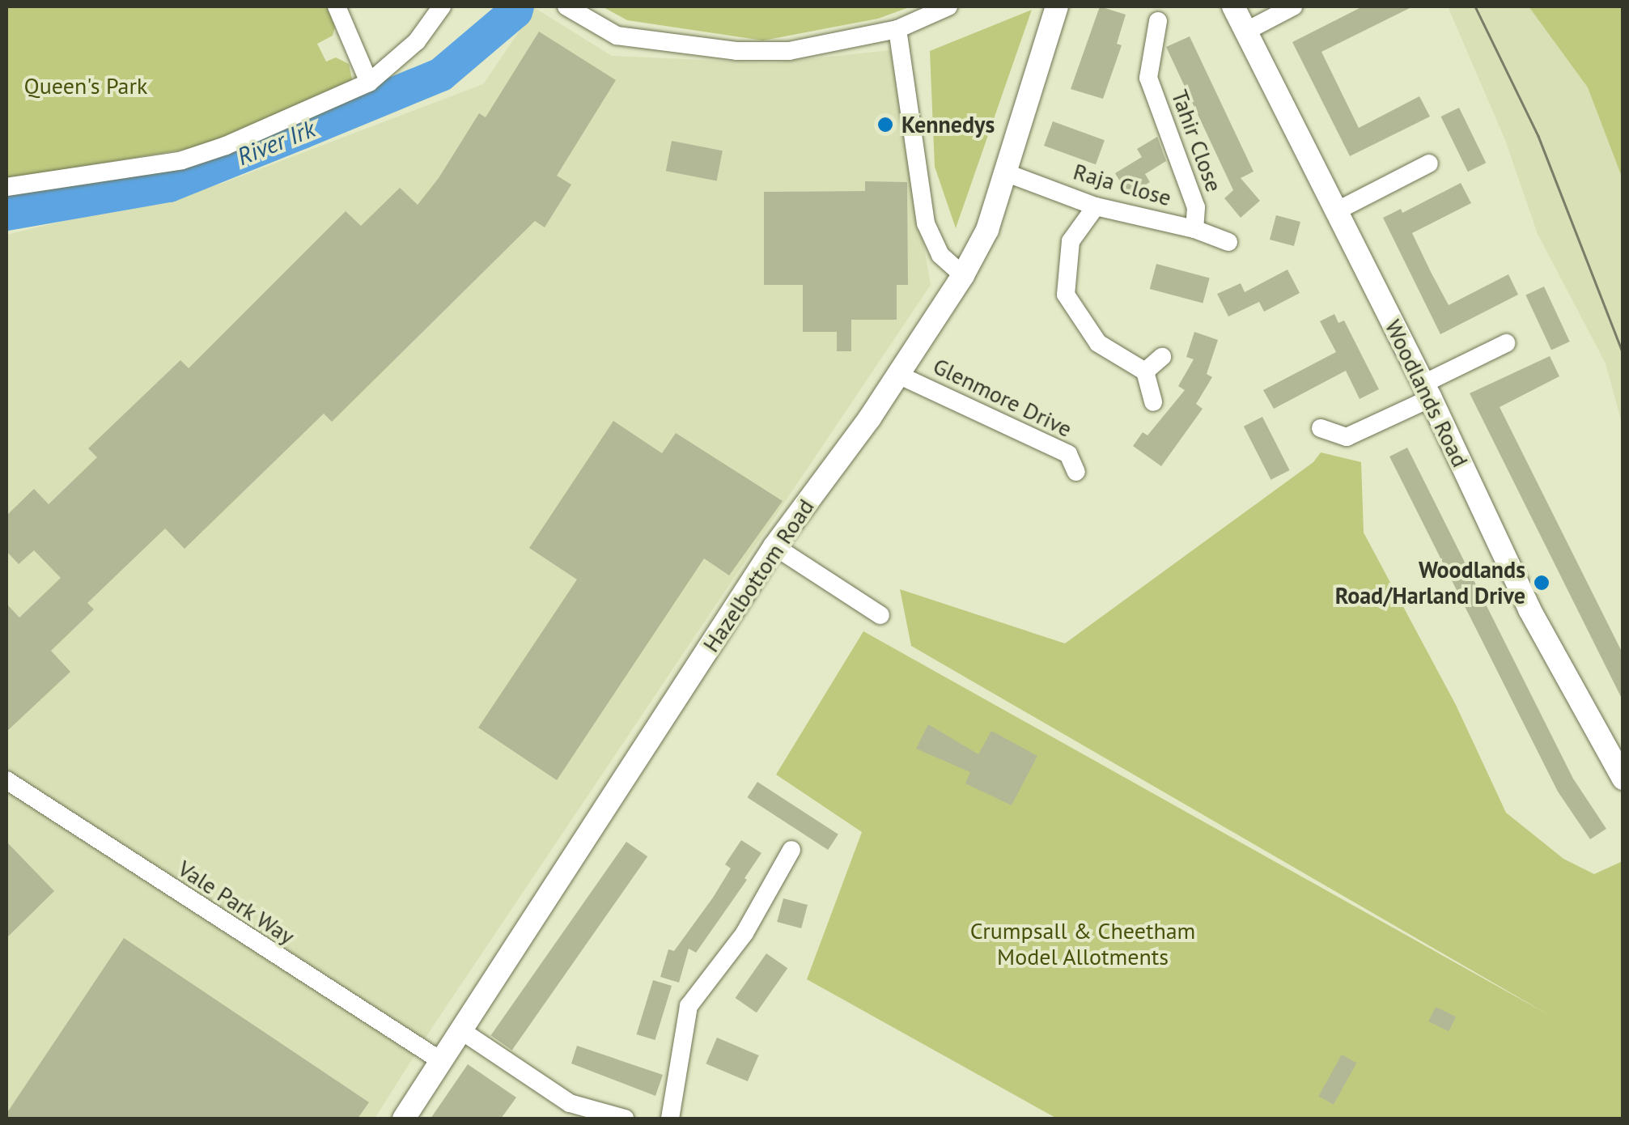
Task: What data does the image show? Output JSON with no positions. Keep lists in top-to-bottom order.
{
  "streets": {
    "street": [
      "Tahir Close",
      "Raja Close",
      "Woodlands Road",
      "Glenmore Drive",
      "Hazelbottom Road",
      "Vale Park Way"
    ]
  },
  "crossings": [
    ["Tahir Close", "Raja Close"],
    ["Raja Close", "Hazelbottom Road"],
    ["Glenmore Drive", "Hazelbottom Road"],
    ["Hazelbottom Road", "Vale Park Way"]
  ],
  "water": ["River Irk"],
  "parks": ["Queen's Park", "Crumpsall & Cheetham Model Allotments"],
  "places": ["Kennedys", "Woodlands Road/Harland Drive"]
}
